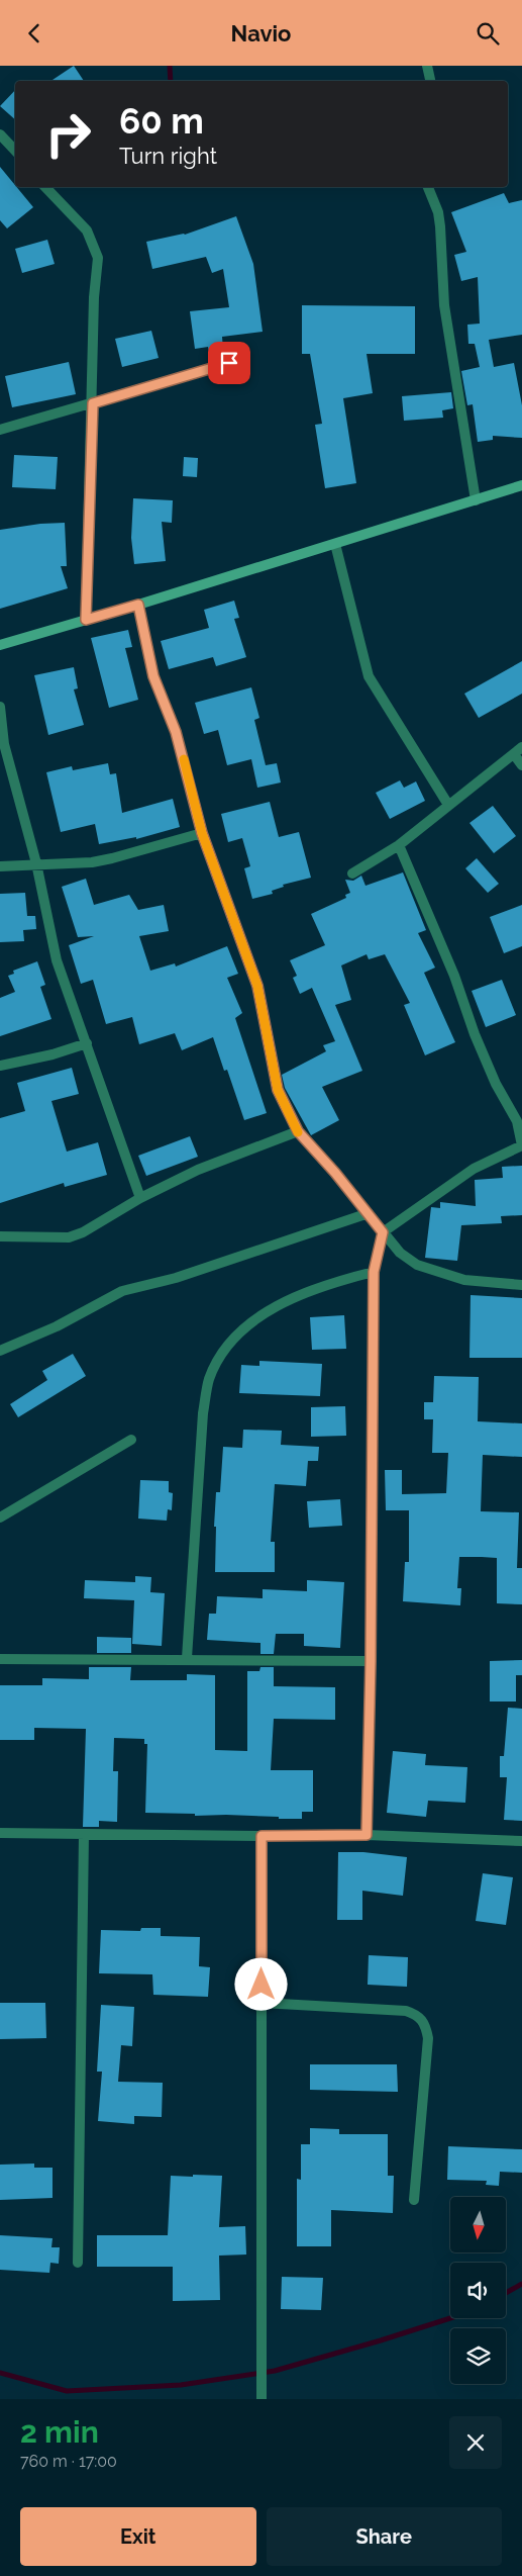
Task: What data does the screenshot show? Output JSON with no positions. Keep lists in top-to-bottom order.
{
  "north": "bottom",
  "page": {
    "header": "Navio",
    "turn": ["60 m", "Turn right"],
    "heading": ["2 min", "760 m · 17:00"],
    "buttons": ["Exit", "Share"]
  }
}
